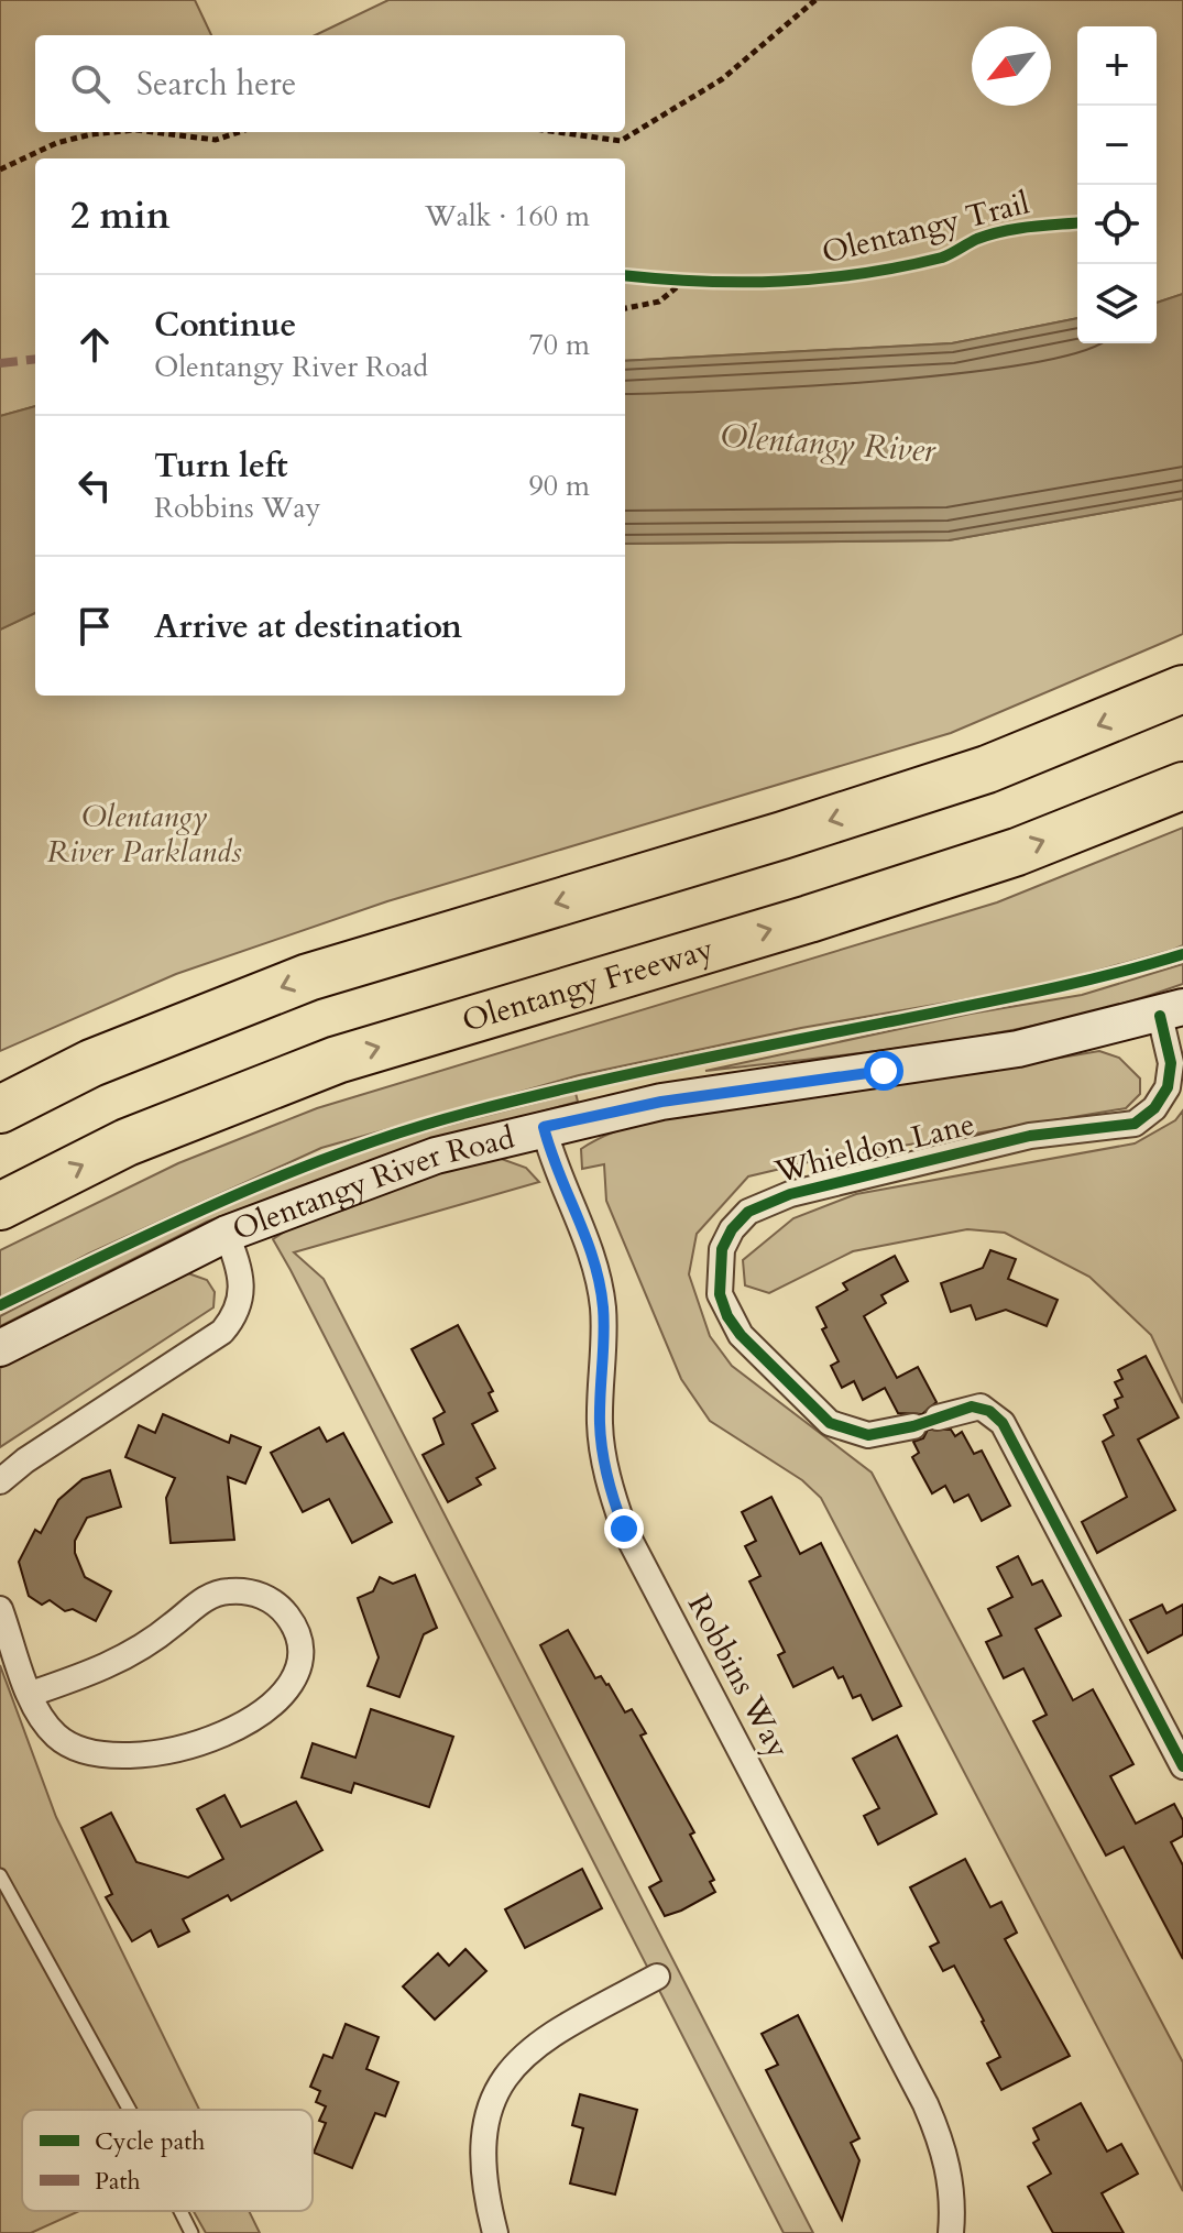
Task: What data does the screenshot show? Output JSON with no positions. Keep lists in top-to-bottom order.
{
  "streets": {
    "highway": ["Olentangy Freeway"],
    "main road": ["Olentangy River Road"],
    "street": ["Whieldon Lane", "Robbins Way"],
    "cycle path": ["Olentangy Trail"]
  },
  "crossings": [
    ["Whieldon Lane", "Olentangy River Road"],
    ["Olentangy River Road", "Robbins Way"]
  ],
  "water": ["Olentangy River"],
  "parks": ["Olentangy River Parklands"],
  "legend": ["Cycle path", "Path"],
  "north": "bottom left",
  "page": {
    "map_buttons": ["+", "−"],
    "search": "Search here",
    "heading": ["2 min", "Walk · 160 m"],
    "list": [
      ["Continue", "Olentangy River Road", "70 m"],
      ["Turn left", "Robbins Way", "90 m"],
      "Arrive at destination"
    ]
  }
}
